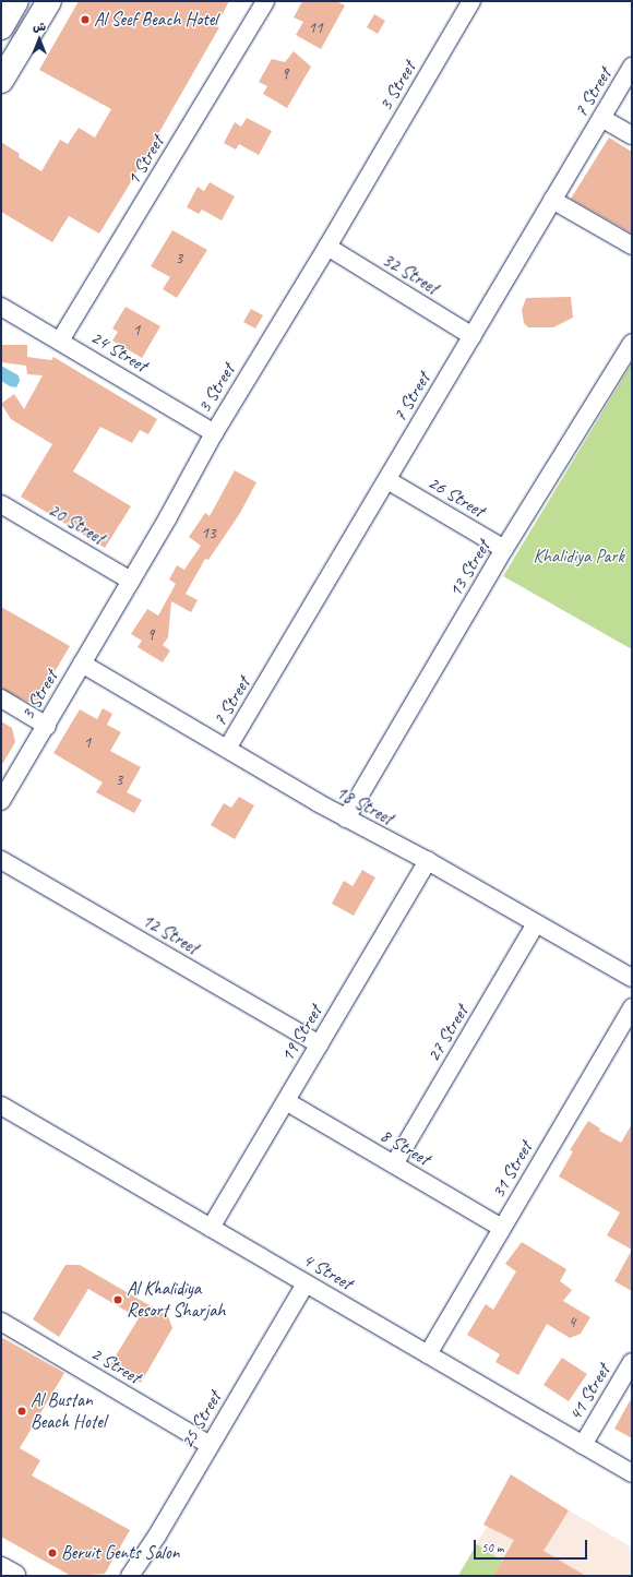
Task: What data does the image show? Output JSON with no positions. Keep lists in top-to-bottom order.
{
  "streets": {
    "street": [
      "3 Street",
      "7 Street",
      "1 Street",
      "32 Street",
      "24 Street",
      "26 Street",
      "20 Street",
      "13 Street",
      "18 Street",
      "12 Street",
      "19 Street",
      "27 Street",
      "8 Street",
      "31 Street",
      "4 Street",
      "2 Street",
      "41 Street",
      "25 Street"
    ]
  },
  "crossings": [
    ["3 Street", "32 Street"],
    ["3 Street", "24 Street"],
    ["3 Street", "20 Street"],
    ["3 Street", "18 Street"],
    ["7 Street", "32 Street"],
    ["7 Street", "26 Street"],
    ["7 Street", "18 Street"],
    ["1 Street", "24 Street"],
    ["26 Street", "13 Street"],
    ["13 Street", "18 Street"],
    ["18 Street", "19 Street"],
    ["18 Street", "27 Street"],
    ["12 Street", "19 Street"],
    ["19 Street", "8 Street"],
    ["19 Street", "4 Street"],
    ["27 Street", "8 Street"],
    ["8 Street", "31 Street"],
    ["31 Street", "4 Street"],
    ["4 Street", "41 Street"],
    ["4 Street", "25 Street"],
    ["2 Street", "25 Street"]
  ],
  "parks": ["Khalidiya Park"],
  "places": [
    "Al Seef Beach Hotel",
    "Al Khalidiya Resort Sharjah",
    "Al Bustan Beach Hotel",
    "Beruit Gents Salon"
  ],
  "house_numbers": [
    "11",
    "9",
    "3",
    "1",
    "13",
    "9",
    "1",
    "3",
    "4"
  ],
  "scale_bar": "50 m",
  "north": "top"
}
